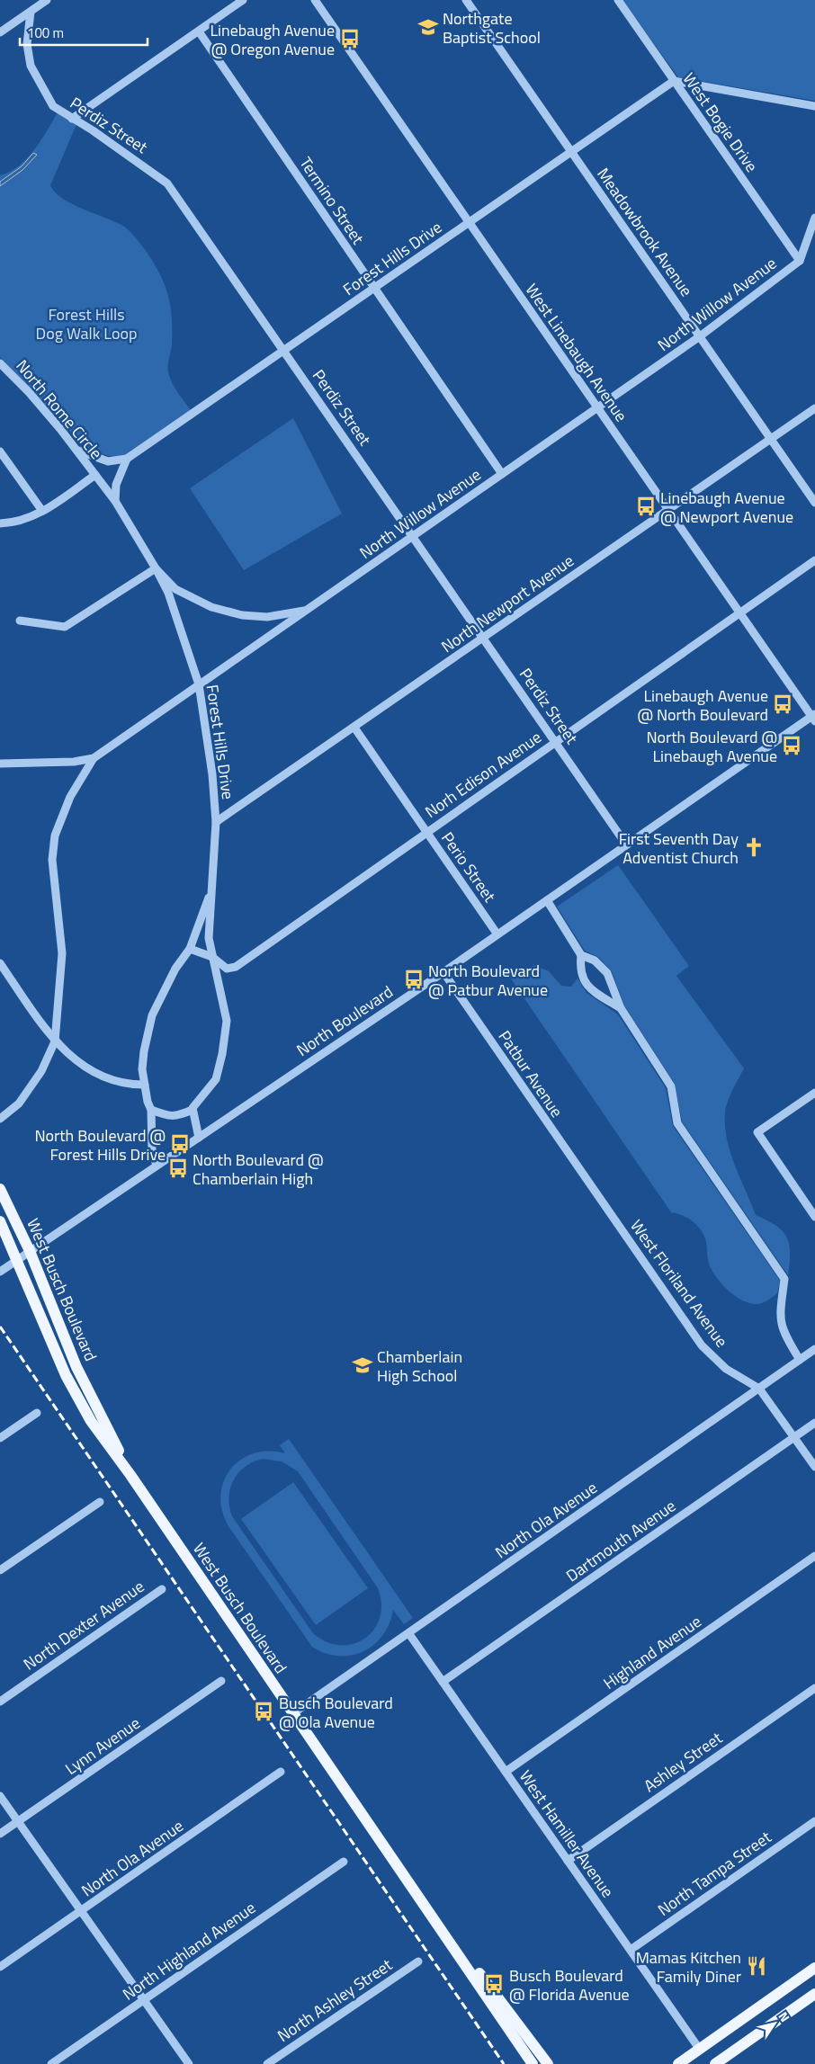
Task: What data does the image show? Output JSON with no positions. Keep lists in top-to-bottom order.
{
  "streets": {
    "main road": ["West Busch Boulevard"],
    "street": [
      "West Bogie Drive",
      "Perdiz Street",
      "Termino Street",
      "Meadowbrook Avenue",
      "Forest Hills Drive",
      "North Willow Avenue",
      "West Linebaugh Avenue",
      "North Rome Circle",
      "North Newport Avenue",
      "Norh Edison Avenue",
      "Perio Street",
      "North Boulevard",
      "Patbur Avenue",
      "West Floriland Avenue",
      "North Ola Avenue",
      "Dartmouth Avenue",
      "North Dexter Avenue",
      "Highland Avenue",
      "Lynn Avenue",
      "Ashley Street",
      "West Hamiller Avenue",
      "North Tampa Street",
      "North Highland Avenue",
      "North Ashley Street"
    ]
  },
  "crossings": [
    ["West Bogie Drive", "Forest Hills Drive"],
    ["West Bogie Drive", "North Willow Avenue"],
    ["Perdiz Street", "Forest Hills Drive"],
    ["Perdiz Street", "North Willow Avenue"],
    ["Perdiz Street", "North Newport Avenue"],
    ["Perdiz Street", "Norh Edison Avenue"],
    ["Perdiz Street", "North Boulevard"],
    ["Termino Street", "Forest Hills Drive"],
    ["Termino Street", "North Willow Avenue"],
    ["Meadowbrook Avenue", "Forest Hills Drive"],
    ["Meadowbrook Avenue", "North Willow Avenue"],
    ["Meadowbrook Avenue", "North Newport Avenue"],
    ["Forest Hills Drive", "North Willow Avenue"],
    ["Forest Hills Drive", "West Linebaugh Avenue"],
    ["Forest Hills Drive", "North Rome Circle"],
    ["Forest Hills Drive", "North Newport Avenue"],
    ["Forest Hills Drive", "Norh Edison Avenue"],
    ["North Willow Avenue", "West Linebaugh Avenue"],
    ["West Linebaugh Avenue", "North Newport Avenue"],
    ["West Linebaugh Avenue", "Norh Edison Avenue"],
    ["West Linebaugh Avenue", "North Boulevard"],
    ["North Newport Avenue", "Perio Street"],
    ["Norh Edison Avenue", "Perio Street"],
    ["Perio Street", "North Boulevard"],
    ["North Boulevard", "Patbur Avenue"],
    ["North Boulevard", "West Busch Boulevard"],
    ["Patbur Avenue", "West Floriland Avenue"],
    ["West Floriland Avenue", "North Ola Avenue"],
    ["West Floriland Avenue", "Dartmouth Avenue"],
    ["West Busch Boulevard", "North Ola Avenue"],
    ["North Ola Avenue", "West Hamiller Avenue"],
    ["Dartmouth Avenue", "West Hamiller Avenue"],
    ["Highland Avenue", "West Hamiller Avenue"],
    ["Ashley Street", "West Hamiller Avenue"],
    ["West Hamiller Avenue", "North Tampa Street"]
  ],
  "parks": ["Forest Hills Dog Walk Loop"],
  "places": {
    "school or university": ["Northgate Baptist School", "Chamberlain High School"],
    "bus stop": [
      "Linebaugh Avenue @ Oregon Avenue",
      "Linebaugh Avenue @ Newport Avenue",
      "Linebaugh Avenue @ North Boulevard",
      "North Boulevard @ Linebaugh Avenue",
      "North Boulevard @ Patbur Avenue",
      "North Boulevard @ Forest Hills Drive",
      "North Boulevard @ Chamberlain High",
      "Busch Boulevard @ Ola Avenue",
      "Busch Boulevard @ Florida Avenue"
    ],
    "church": ["First Seventh Day Adventist Church"],
    "restaurant": ["Mamas Kitchen Family Diner"]
  },
  "scale_bar": "100 m",
  "north": "top right"
}
